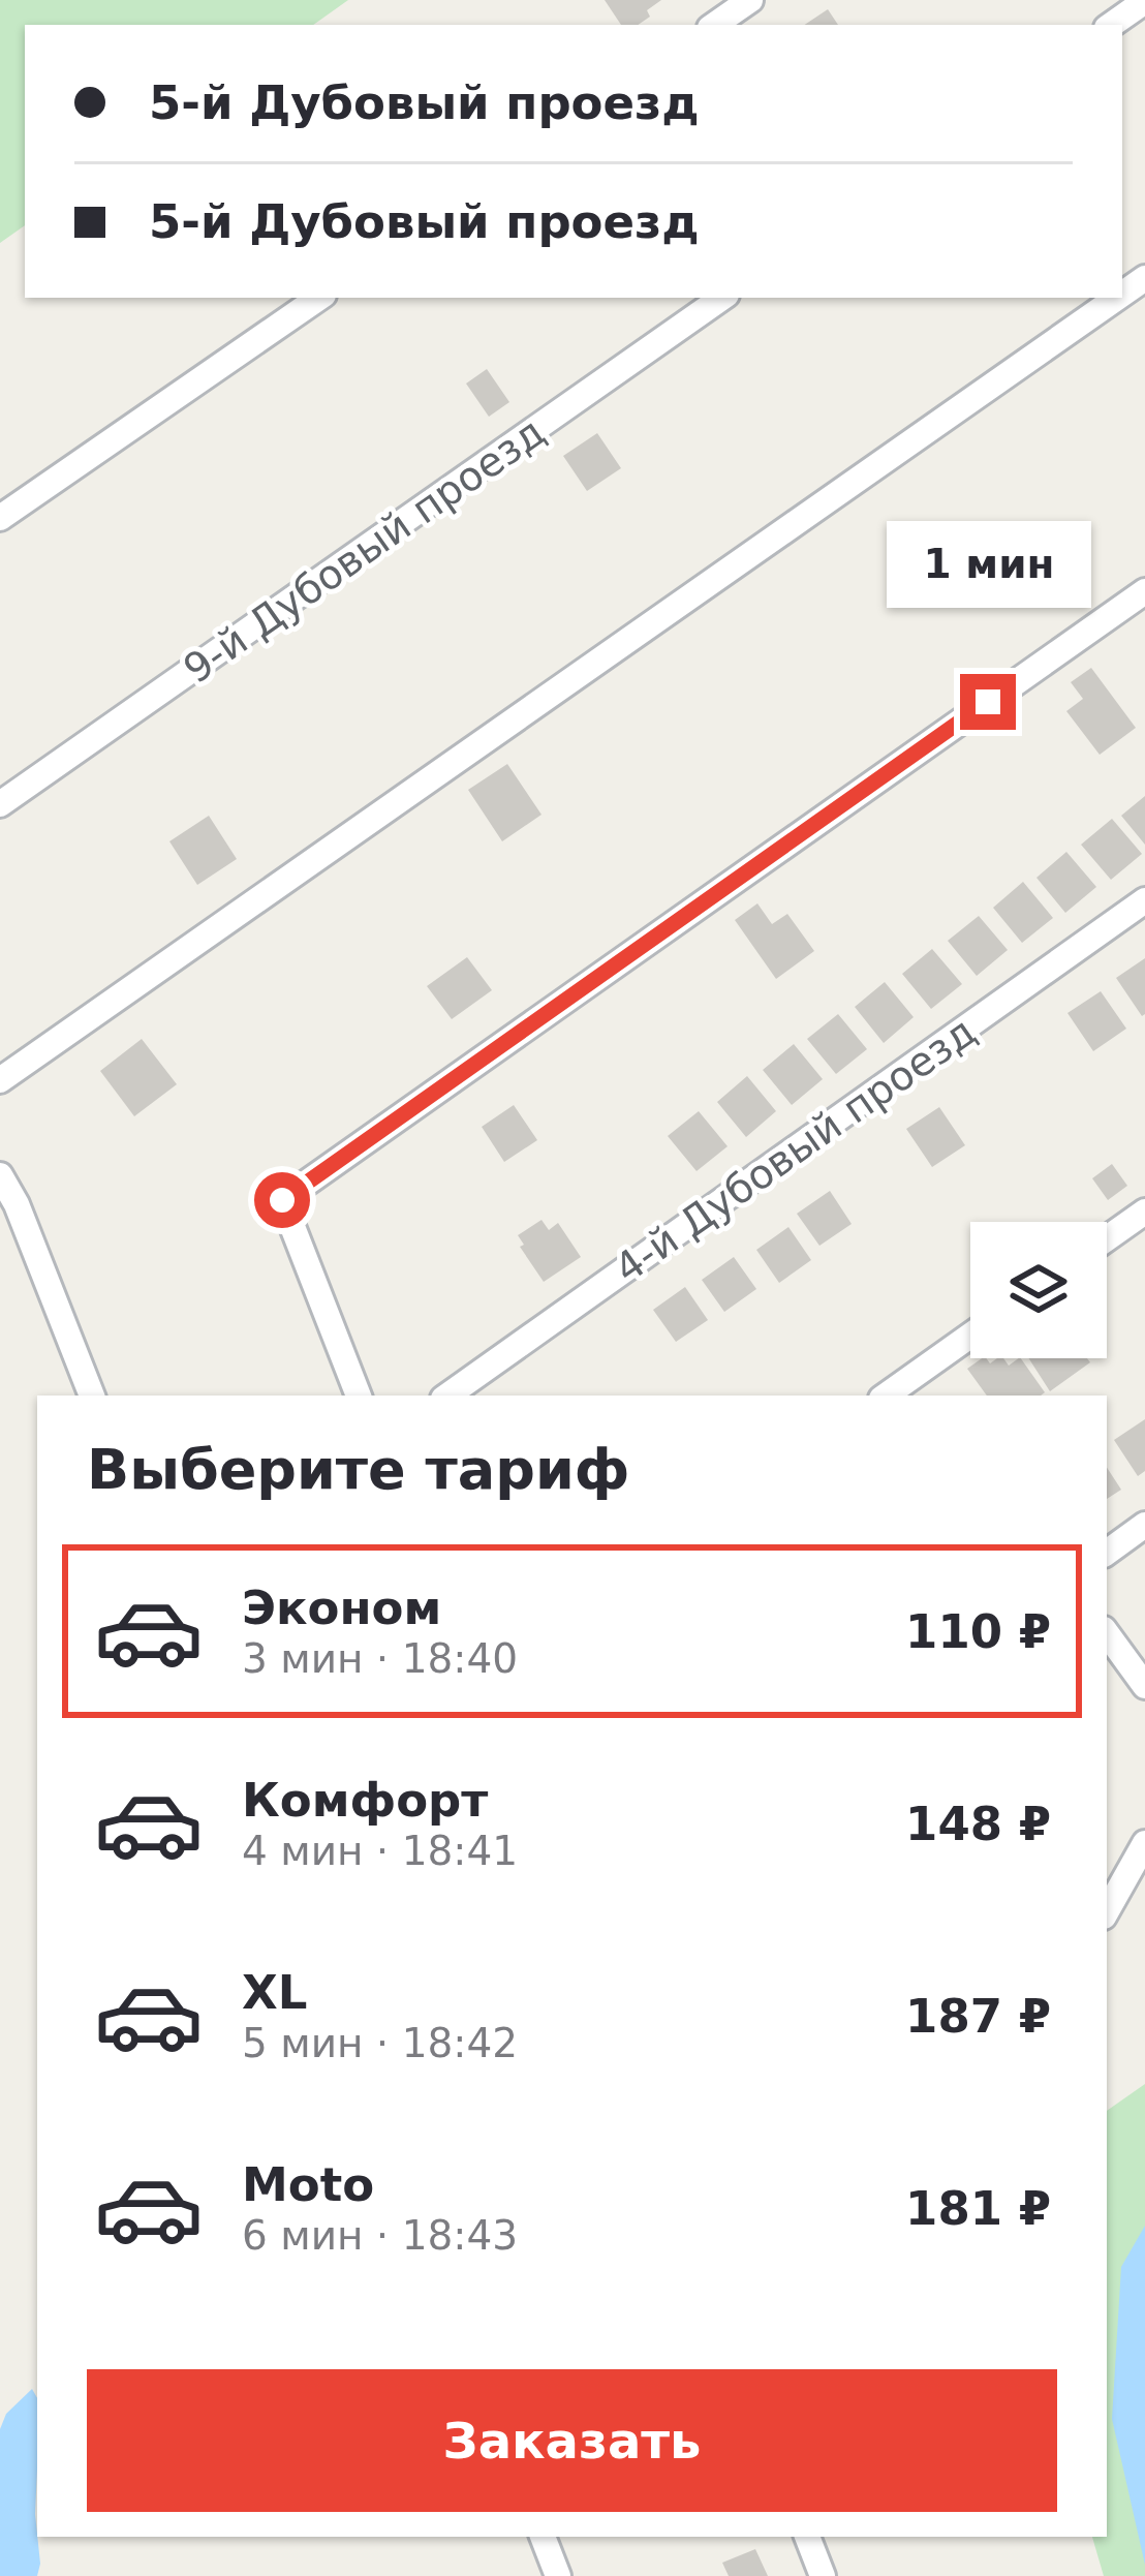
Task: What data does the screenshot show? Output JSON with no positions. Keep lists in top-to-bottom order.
{
  "streets": {
    "street": ["9-й Дубовый проезд", "4-й Дубовый проезд"]
  },
  "page": {
    "banner": ["5-й Дубовый проезд", "5-й Дубовый проезд"],
    "bubble": "1 мин",
    "heading": "Выберите тариф",
    "list": [
      {
        "name": "Эконом",
        "note": "3 мин · 18:40",
        "value": "110 ₽"
      },
      {
        "name": "Комфорт",
        "note": "4 мин · 18:41",
        "value": "148 ₽"
      },
      {
        "name": "XL",
        "note": "5 мин · 18:42",
        "value": "187 ₽"
      },
      {
        "name": "Moto",
        "note": "6 мин · 18:43",
        "value": "181 ₽"
      }
    ],
    "buttons": "Заказать"
  }
}
